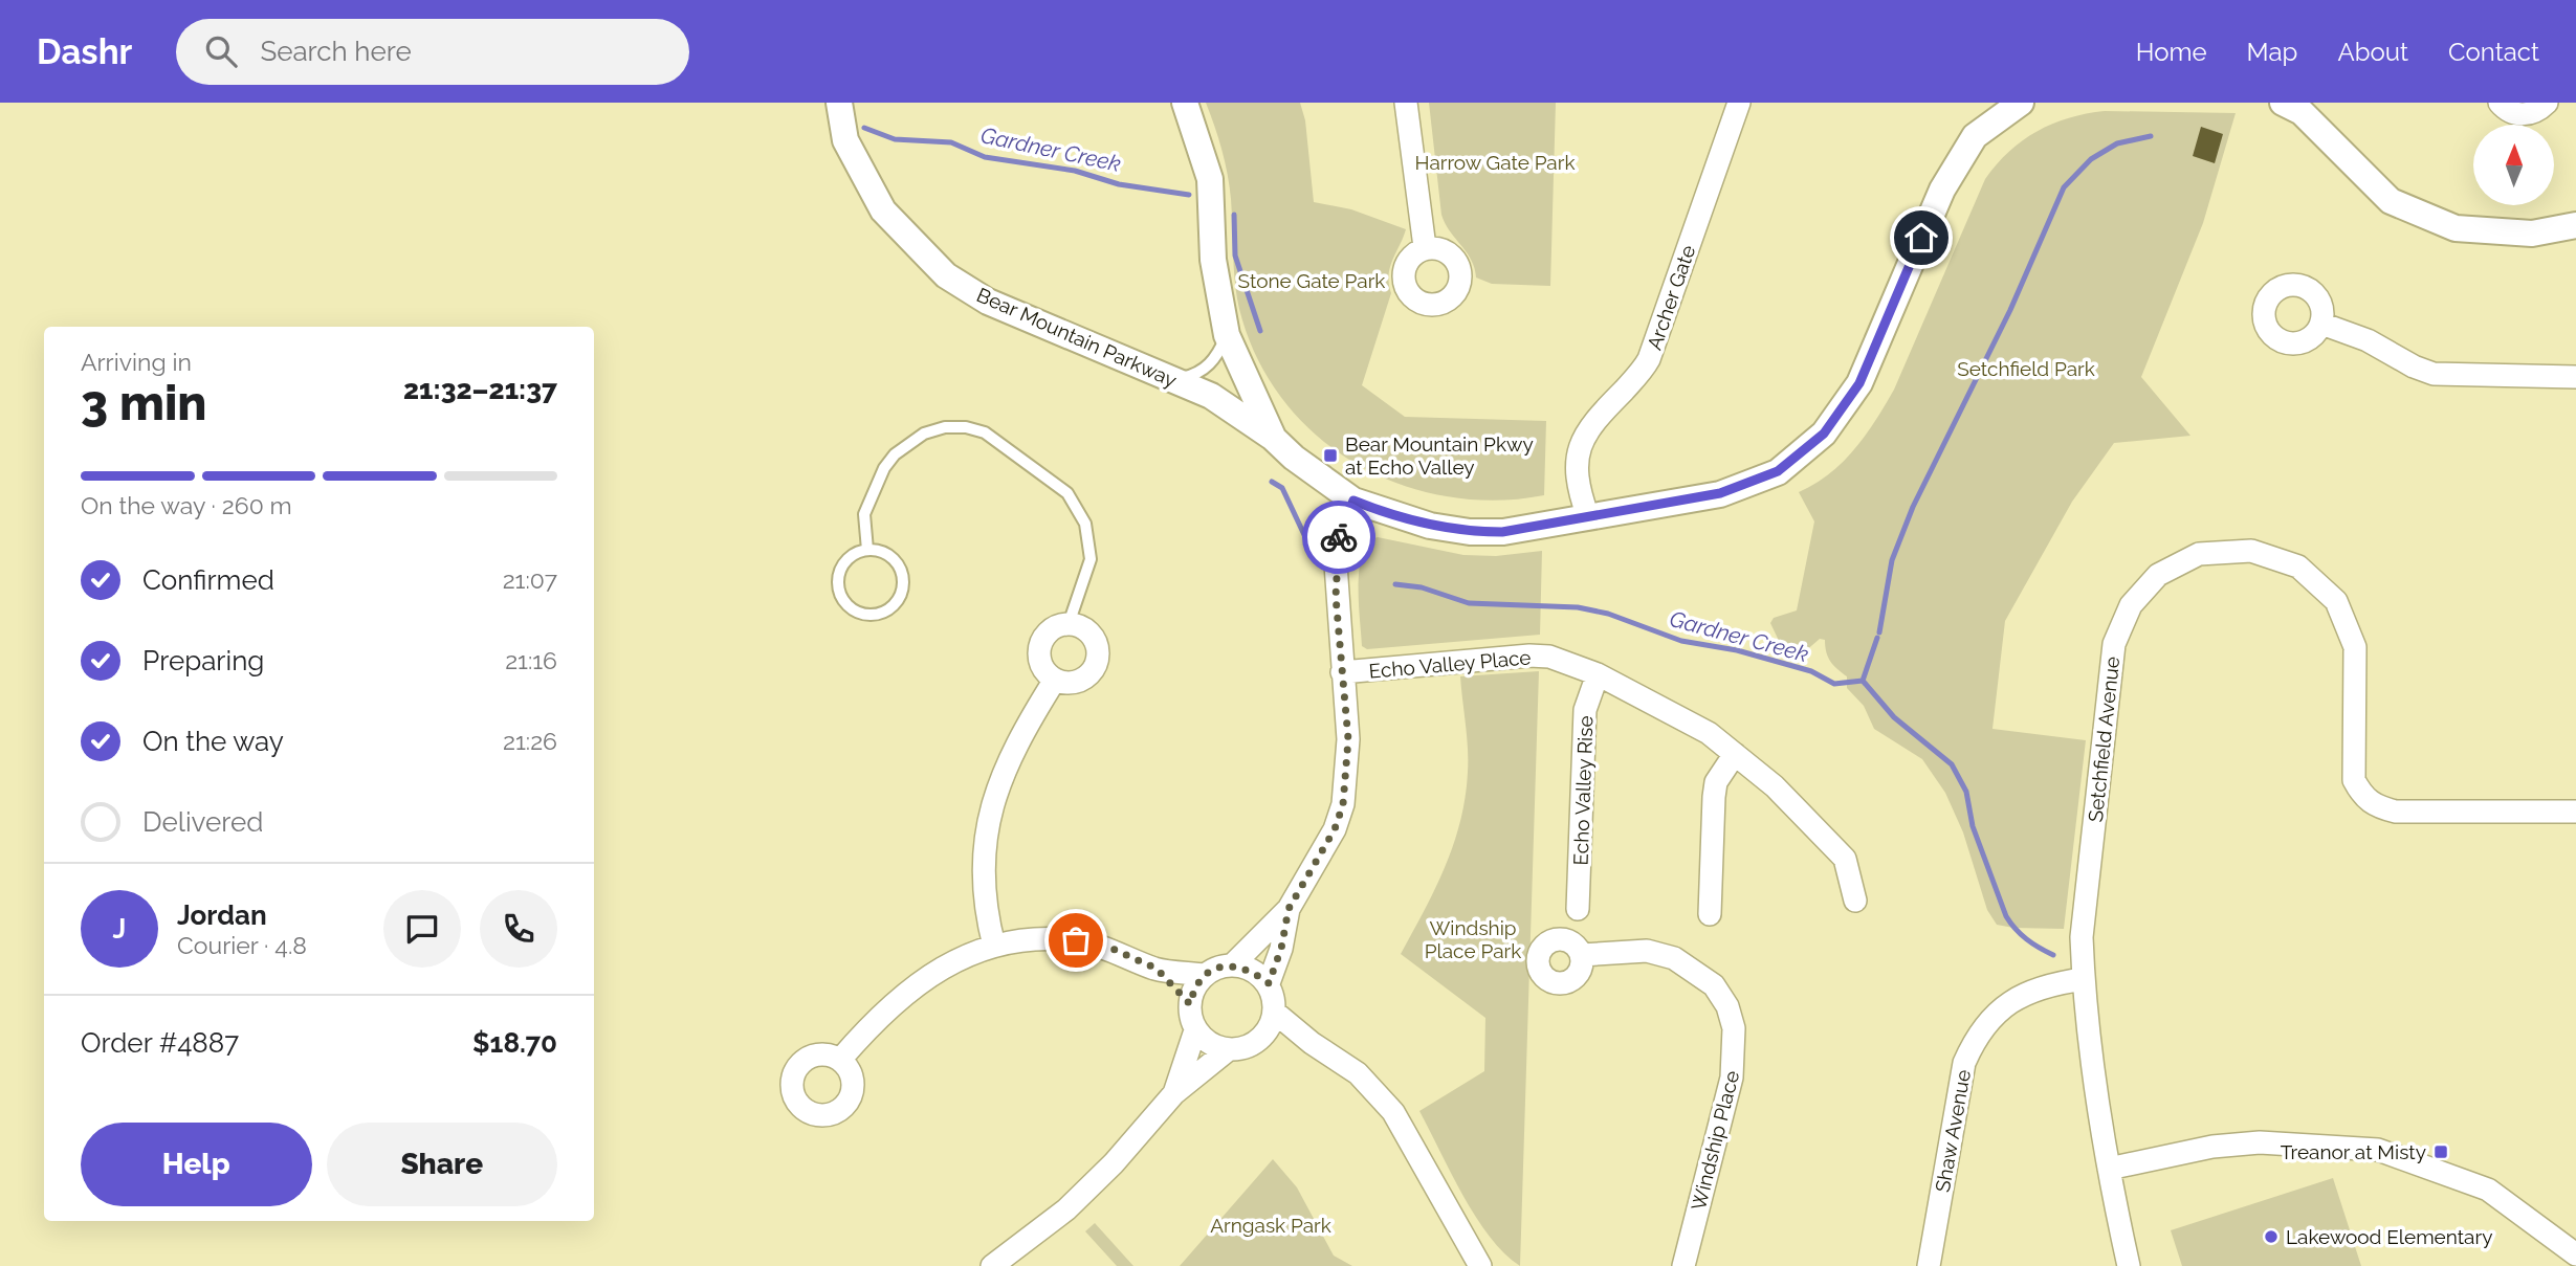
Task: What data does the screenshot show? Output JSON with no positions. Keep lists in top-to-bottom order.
{
  "streets": {
    "street": [
      "Archer Gate",
      "Bear Mountain Parkway",
      "Echo Valley Place",
      "Setchfield Avenue",
      "Echo Valley Rise",
      "Shaw Avenue",
      "Windship Place"
    ]
  },
  "crossings": [
    ["Archer Gate", "Bear Mountain Parkway"],
    ["Echo Valley Place", "Echo Valley Rise"],
    ["Setchfield Avenue", "Shaw Avenue"]
  ],
  "water": ["Gardner Creek"],
  "parks": [
    "Harrow Gate Park",
    "Stone Gate Park",
    "Setchfield Park",
    "Windship Place Park",
    "Arngask Park"
  ],
  "places": {
    "transit": ["Bear Mountain Pkwy at Echo Valley", "Treanor at Misty"],
    "other": ["Lakewood Elementary"]
  },
  "north": "top",
  "page": {
    "header": "Dashr",
    "search": "Search here",
    "nav": [
      "Home",
      "Map",
      "About",
      "Contact"
    ],
    "heading": ["3 min", "Arriving in", "21:32–21:37"],
    "panel": [
      "Jordan",
      "Courier · 4.8",
      "Order #4887",
      "$18.70"
    ],
    "bar": "On the way · 260 m",
    "list": [
      ["Confirmed", "21:07"],
      ["Preparing", "21:16"],
      ["On the way", "21:26"],
      "Delivered"
    ],
    "round": "J",
    "buttons": ["Help", "Share"]
  }
}
